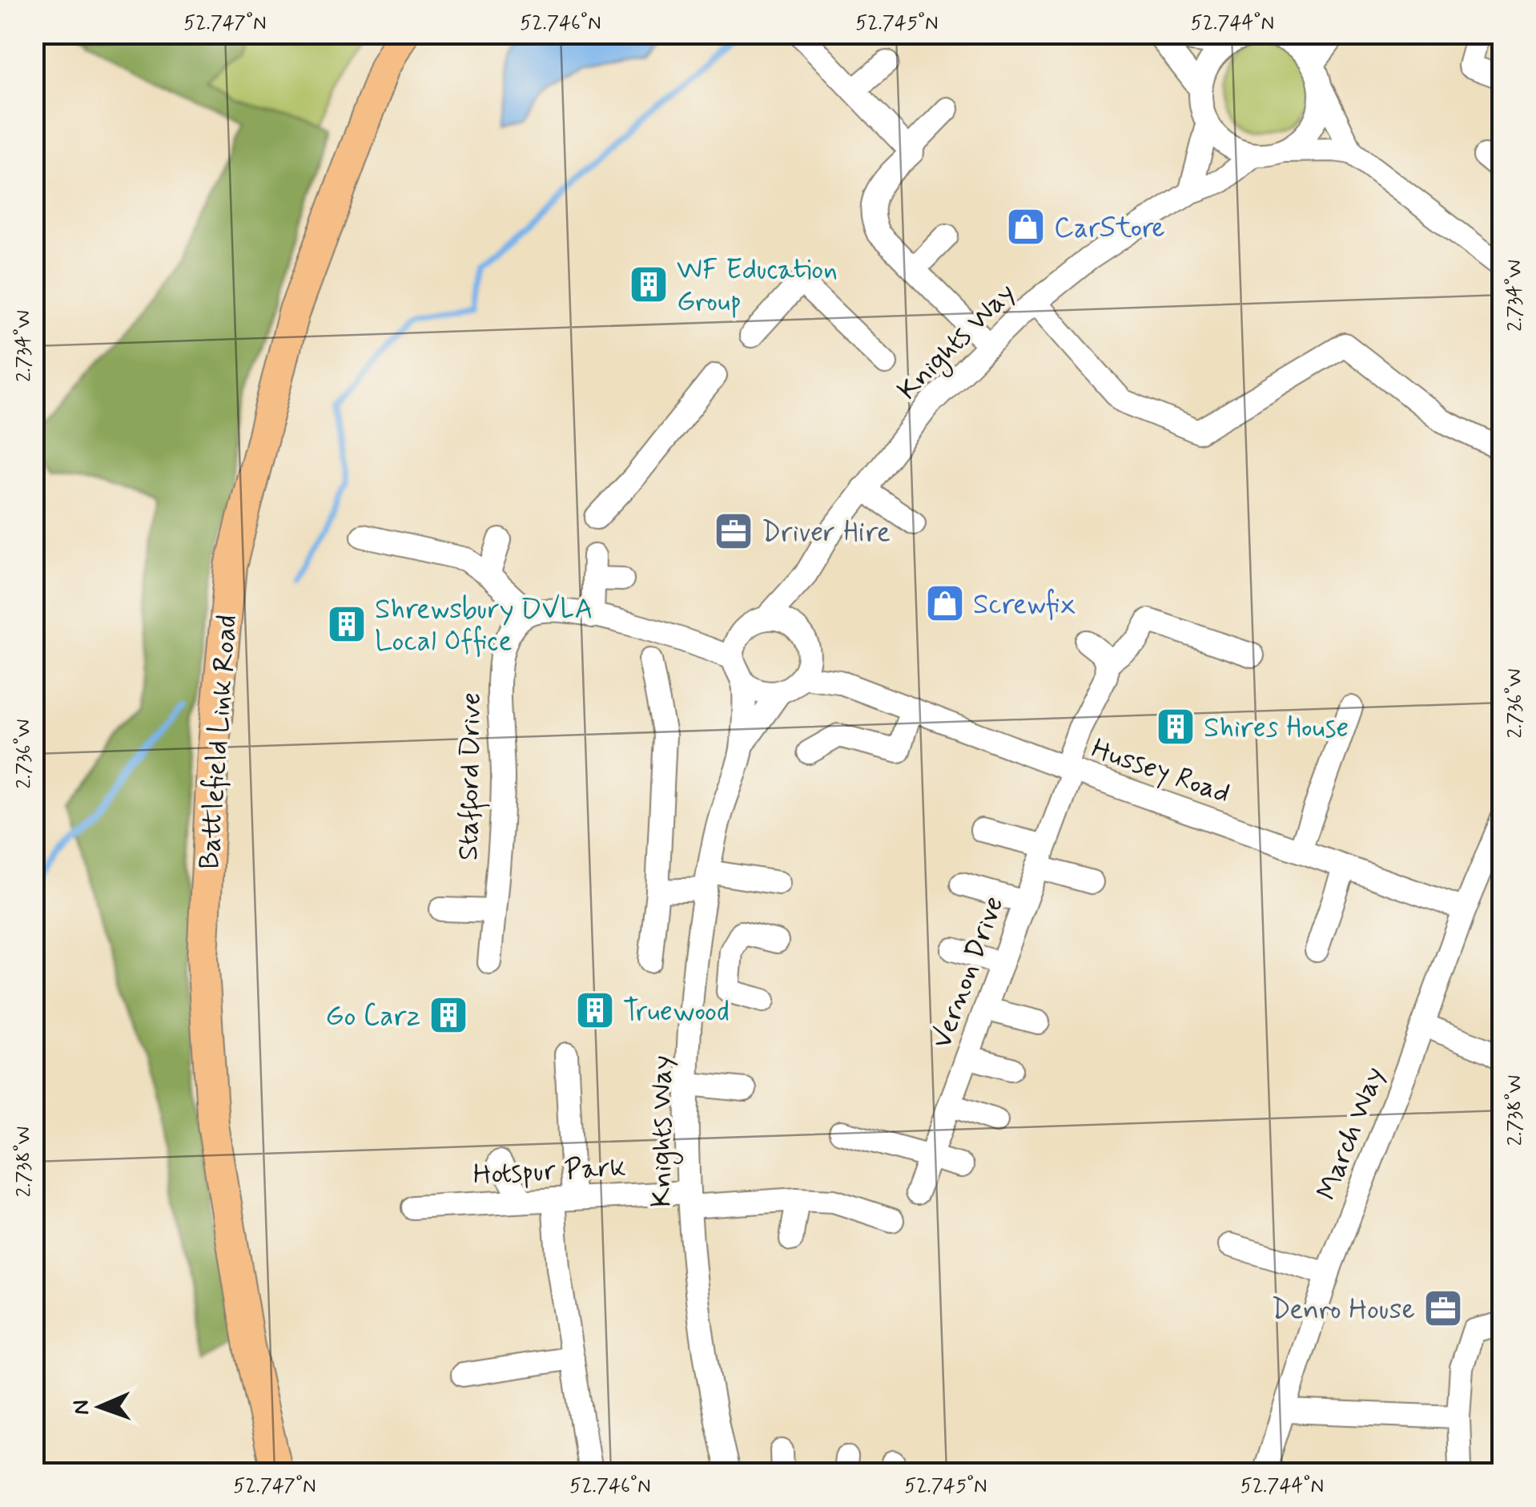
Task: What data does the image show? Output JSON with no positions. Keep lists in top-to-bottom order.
{
  "streets": {
    "main road": ["Battlefield Link Road"],
    "street": [
      "Knights Way",
      "Hussey Road",
      "Stafford Drive",
      "Vernon Drive",
      "March Way",
      "Hotspur Park"
    ]
  },
  "crossings": [
    ["Knights Way", "Hussey Road"],
    ["Knights Way", "Hotspur Park"],
    ["Hussey Road", "Vernon Drive"],
    ["Hussey Road", "March Way"]
  ],
  "places": {
    "shop": ["CarStore", "Screwfix"],
    "building": [
      "WF Education Group",
      "Shrewsbury DVLA Local Office",
      "Shires House",
      "Truewood",
      "Go Carz"
    ],
    "office": ["Driver Hire", "Denro House"]
  },
  "north": "left",
  "coordinates": [
    "52.747°N",
    "52.746°N",
    "52.745°N",
    "52.744°N",
    "2.734°W",
    "2.736°W",
    "2.738°W"
  ]
}
